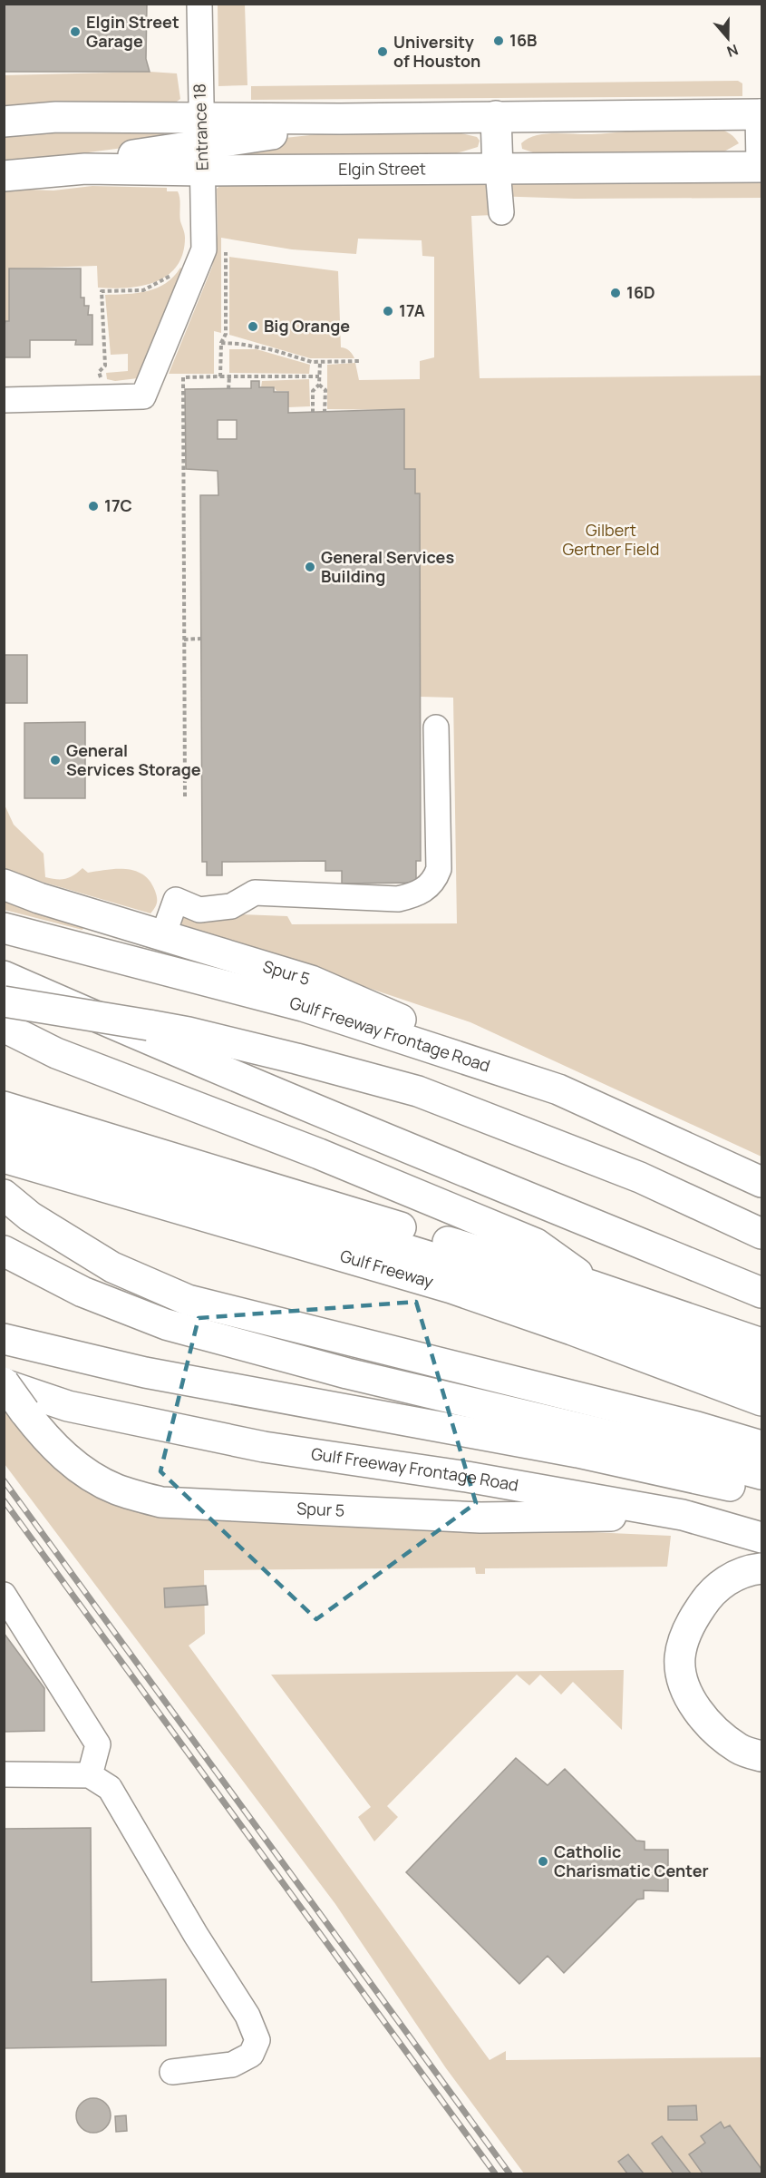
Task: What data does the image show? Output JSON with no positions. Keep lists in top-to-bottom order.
{
  "streets": {
    "main road": [
      "Elgin Street",
      "Spur 5",
      "Gulf Freeway Frontage Road",
      "Gulf Freeway"
    ],
    "street": ["Entrance 18"]
  },
  "crossings": [
    ["Entrance 18", "Elgin Street"],
    ["Spur 5", "Gulf Freeway Frontage Road"]
  ],
  "parks": ["Gilbert Gertner Field"],
  "places": [
    "Elgin Street Garage",
    "16B",
    "University of Houston",
    "16D",
    "17A",
    "Big Orange",
    "17C",
    "General Services Building",
    "General Services Storage",
    "Catholic Charismatic Center"
  ],
  "north": "bottom"
}
